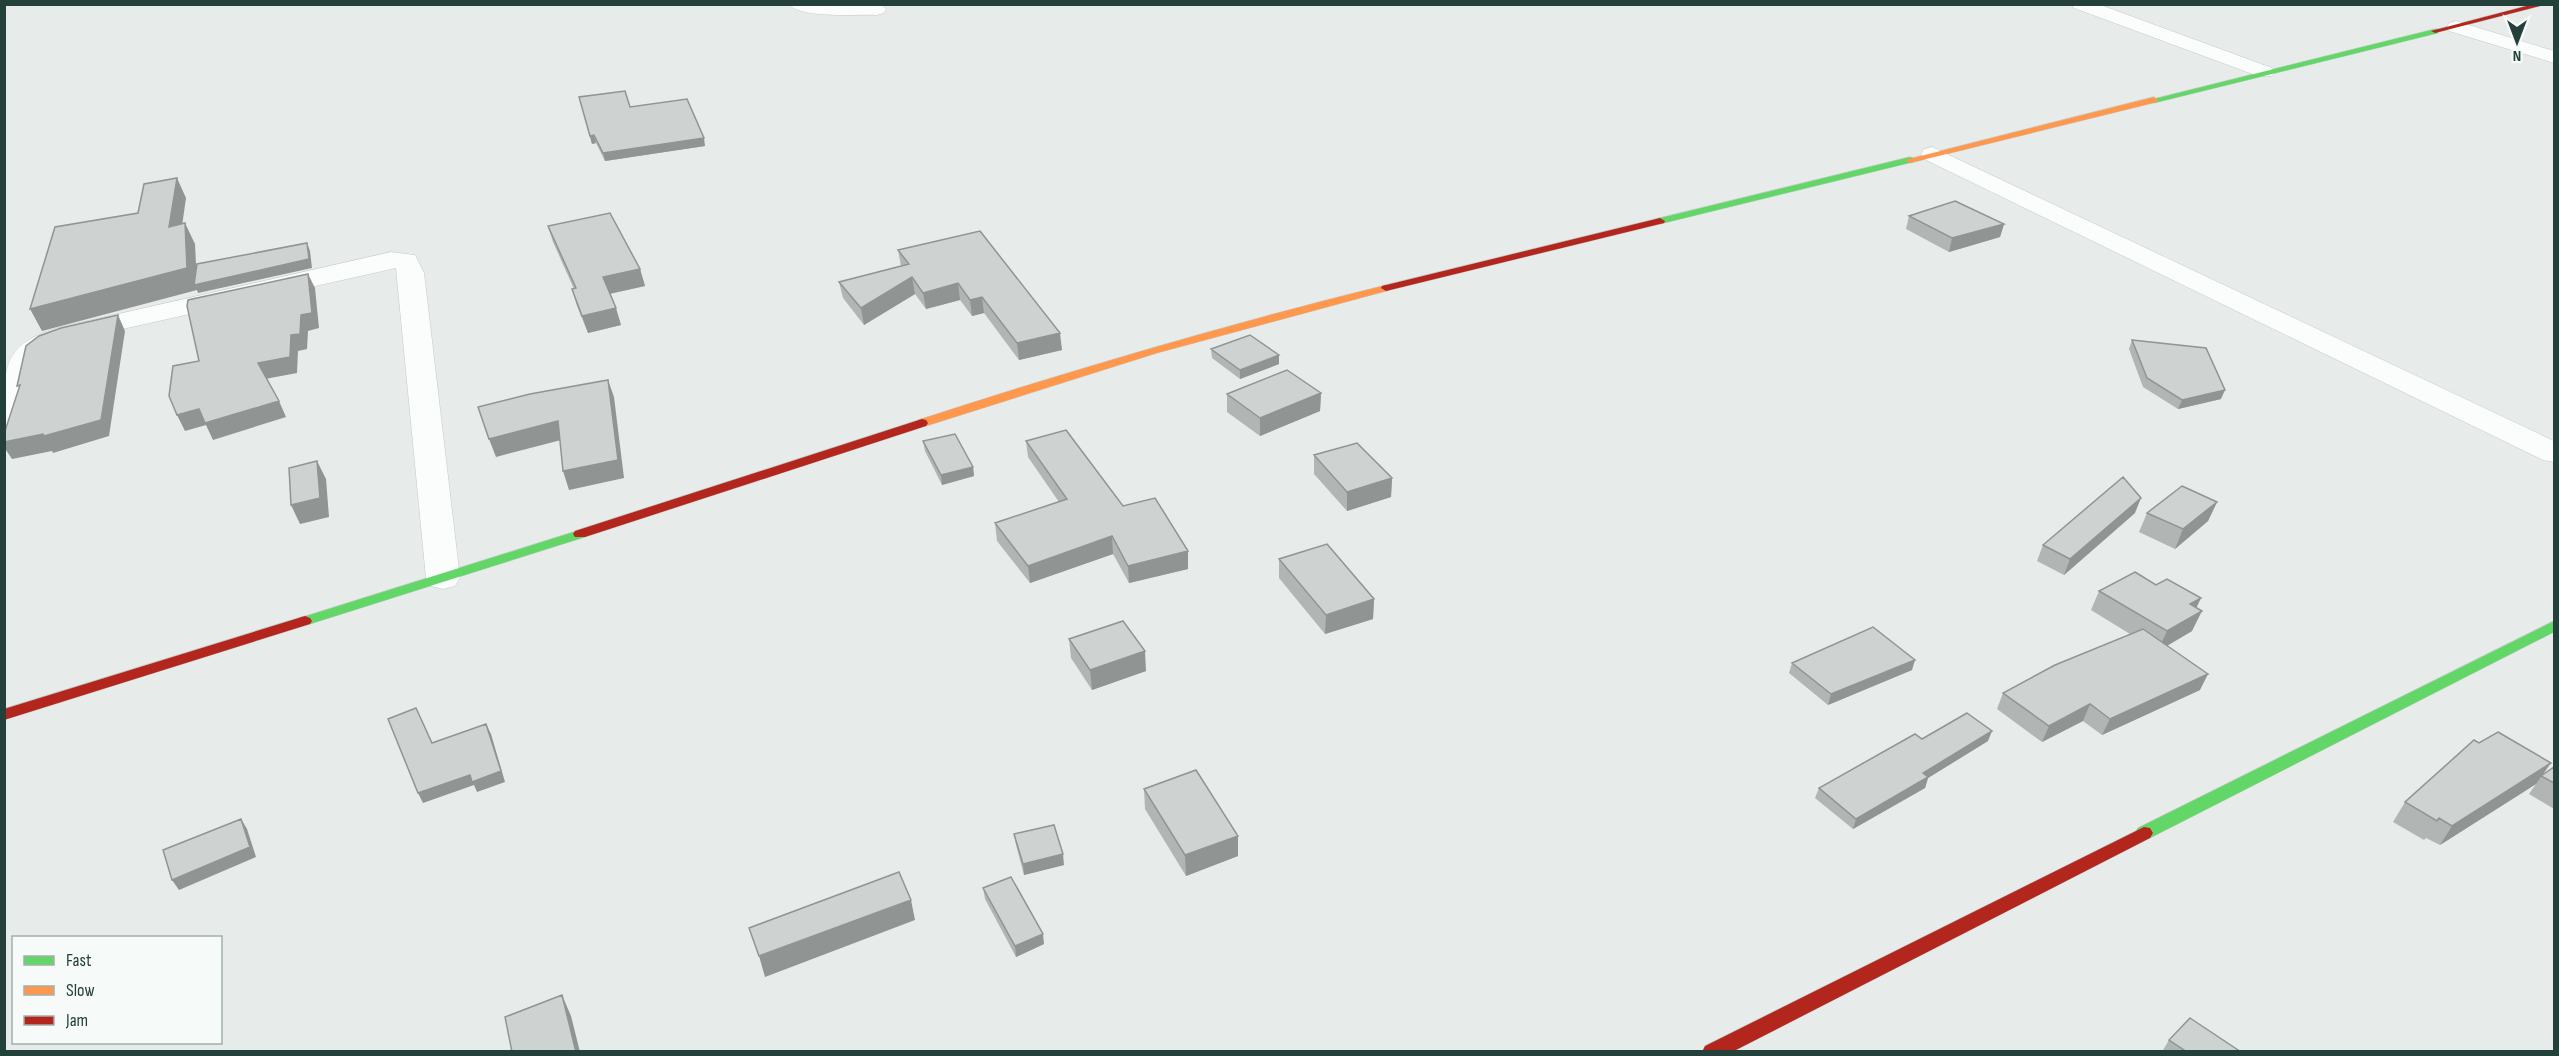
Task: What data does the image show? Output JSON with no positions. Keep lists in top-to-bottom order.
{
  "legend": ["Fast", "Slow", "Jam"],
  "north": "bottom"
}
